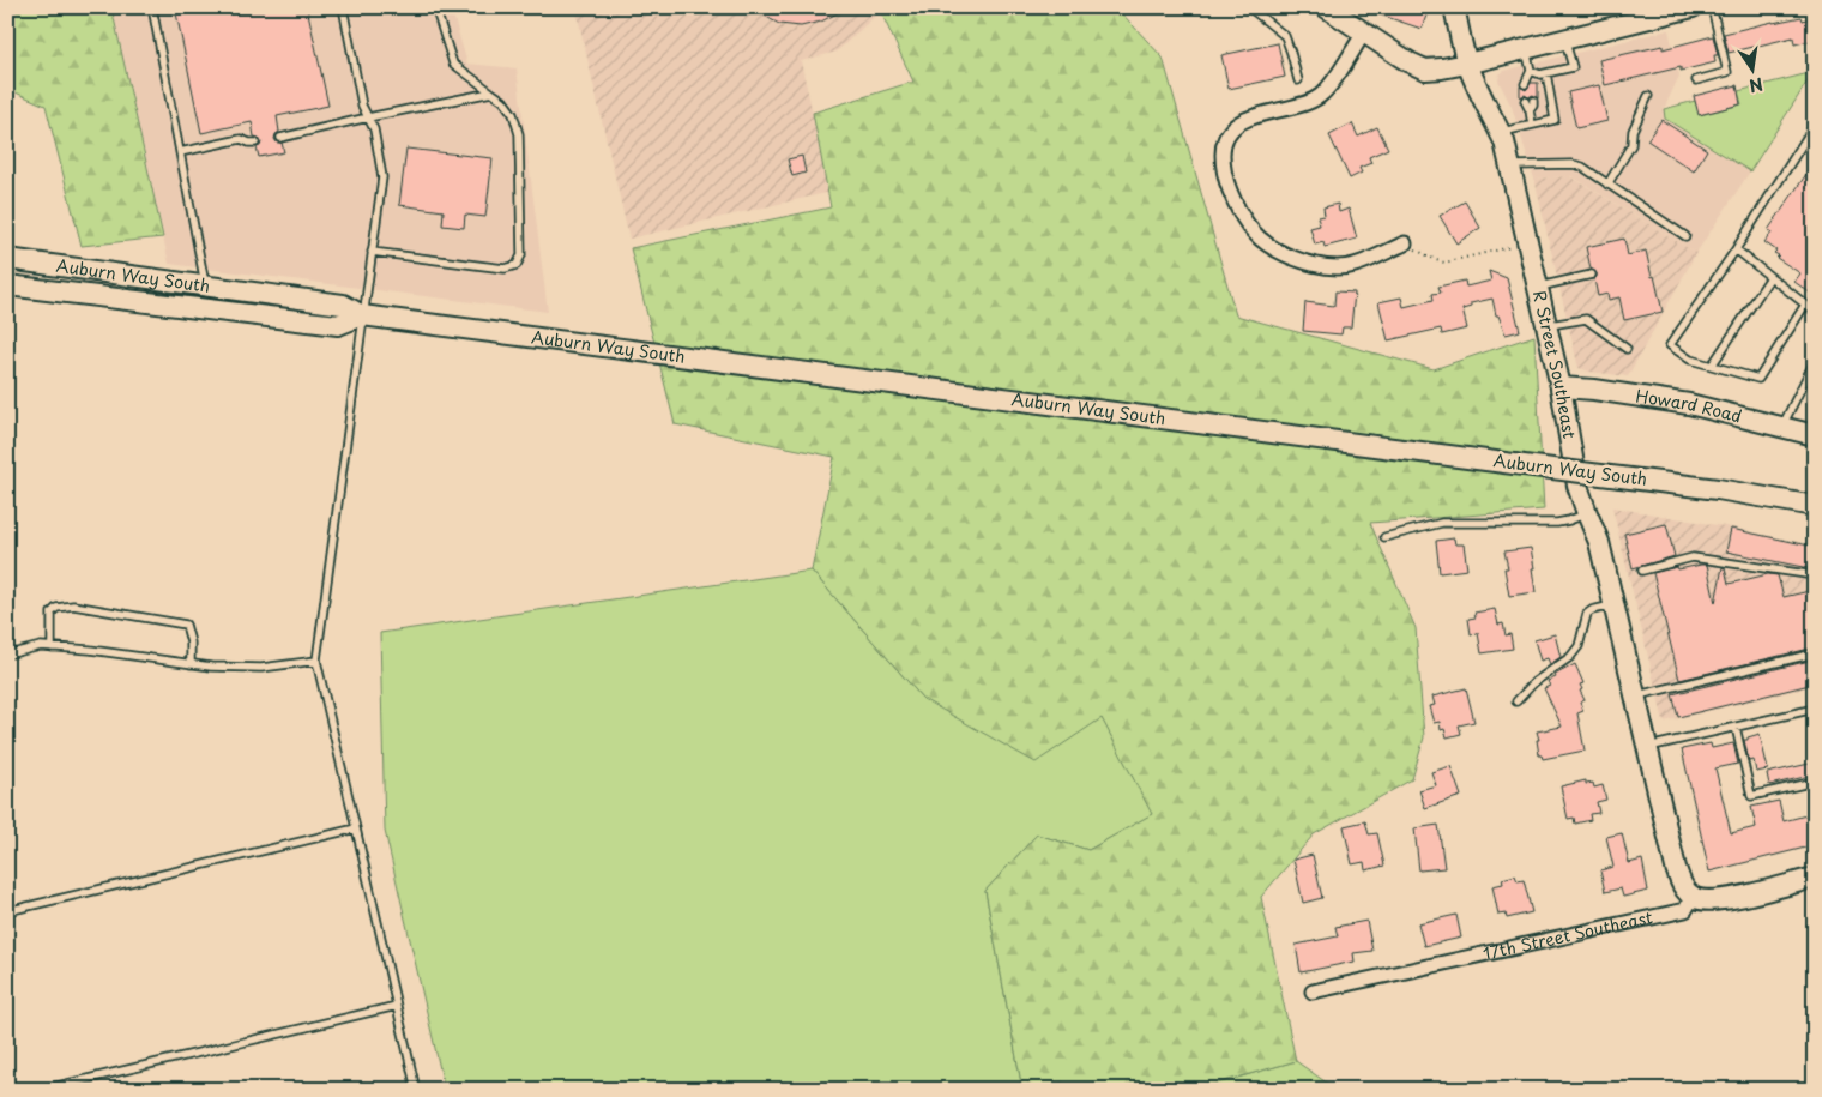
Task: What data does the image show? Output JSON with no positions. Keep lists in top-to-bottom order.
{
  "streets": {
    "main road": ["Auburn Way South", "R Street Southeast", "Howard Road"],
    "street": ["17th Street Southeast"]
  },
  "crossings": [
    ["R Street Southeast", "Howard Road"],
    ["R Street Southeast", "17th Street Southeast"]
  ],
  "north": "bottom"
}
